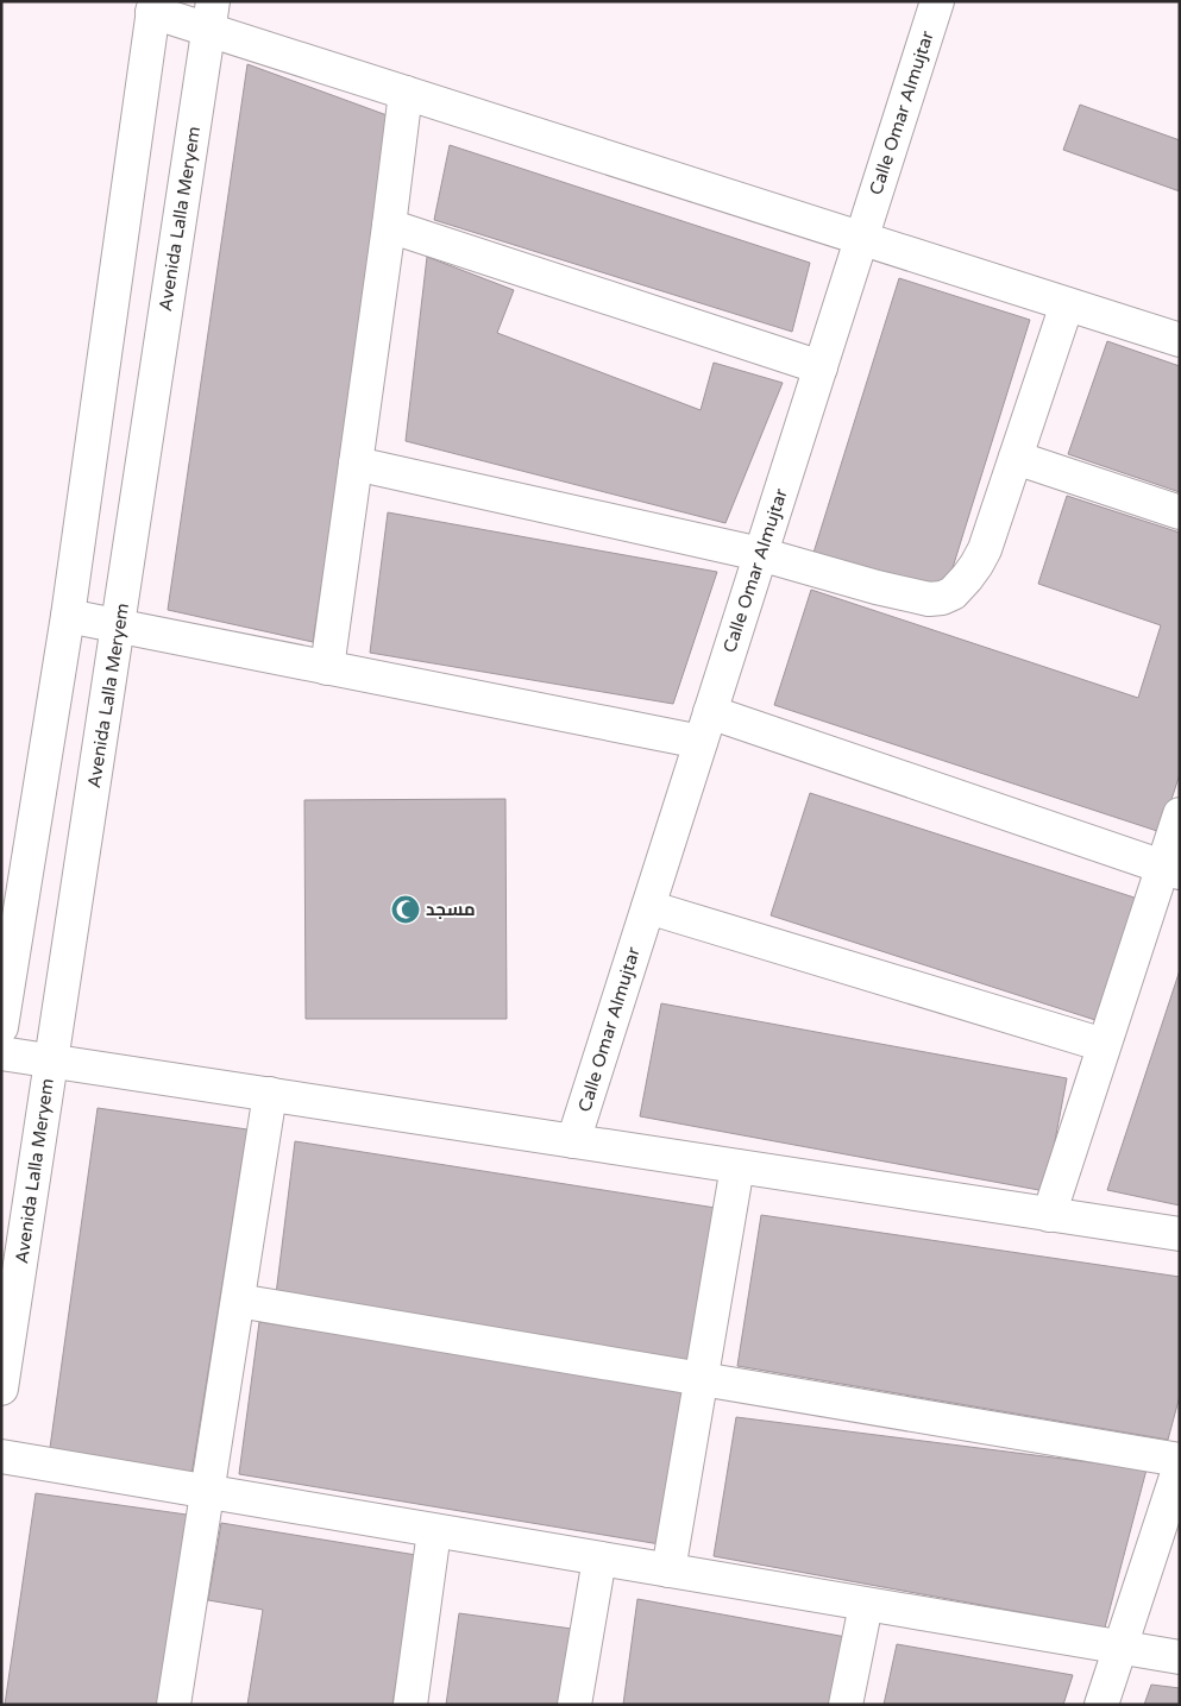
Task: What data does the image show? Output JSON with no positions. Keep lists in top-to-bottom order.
{
  "streets": {
    "street": ["Calle Omar Almujtar", "Avenida Lalla Meryem"]
  },
  "places": {
    "mosque": ["مسجد"]
  }
}
